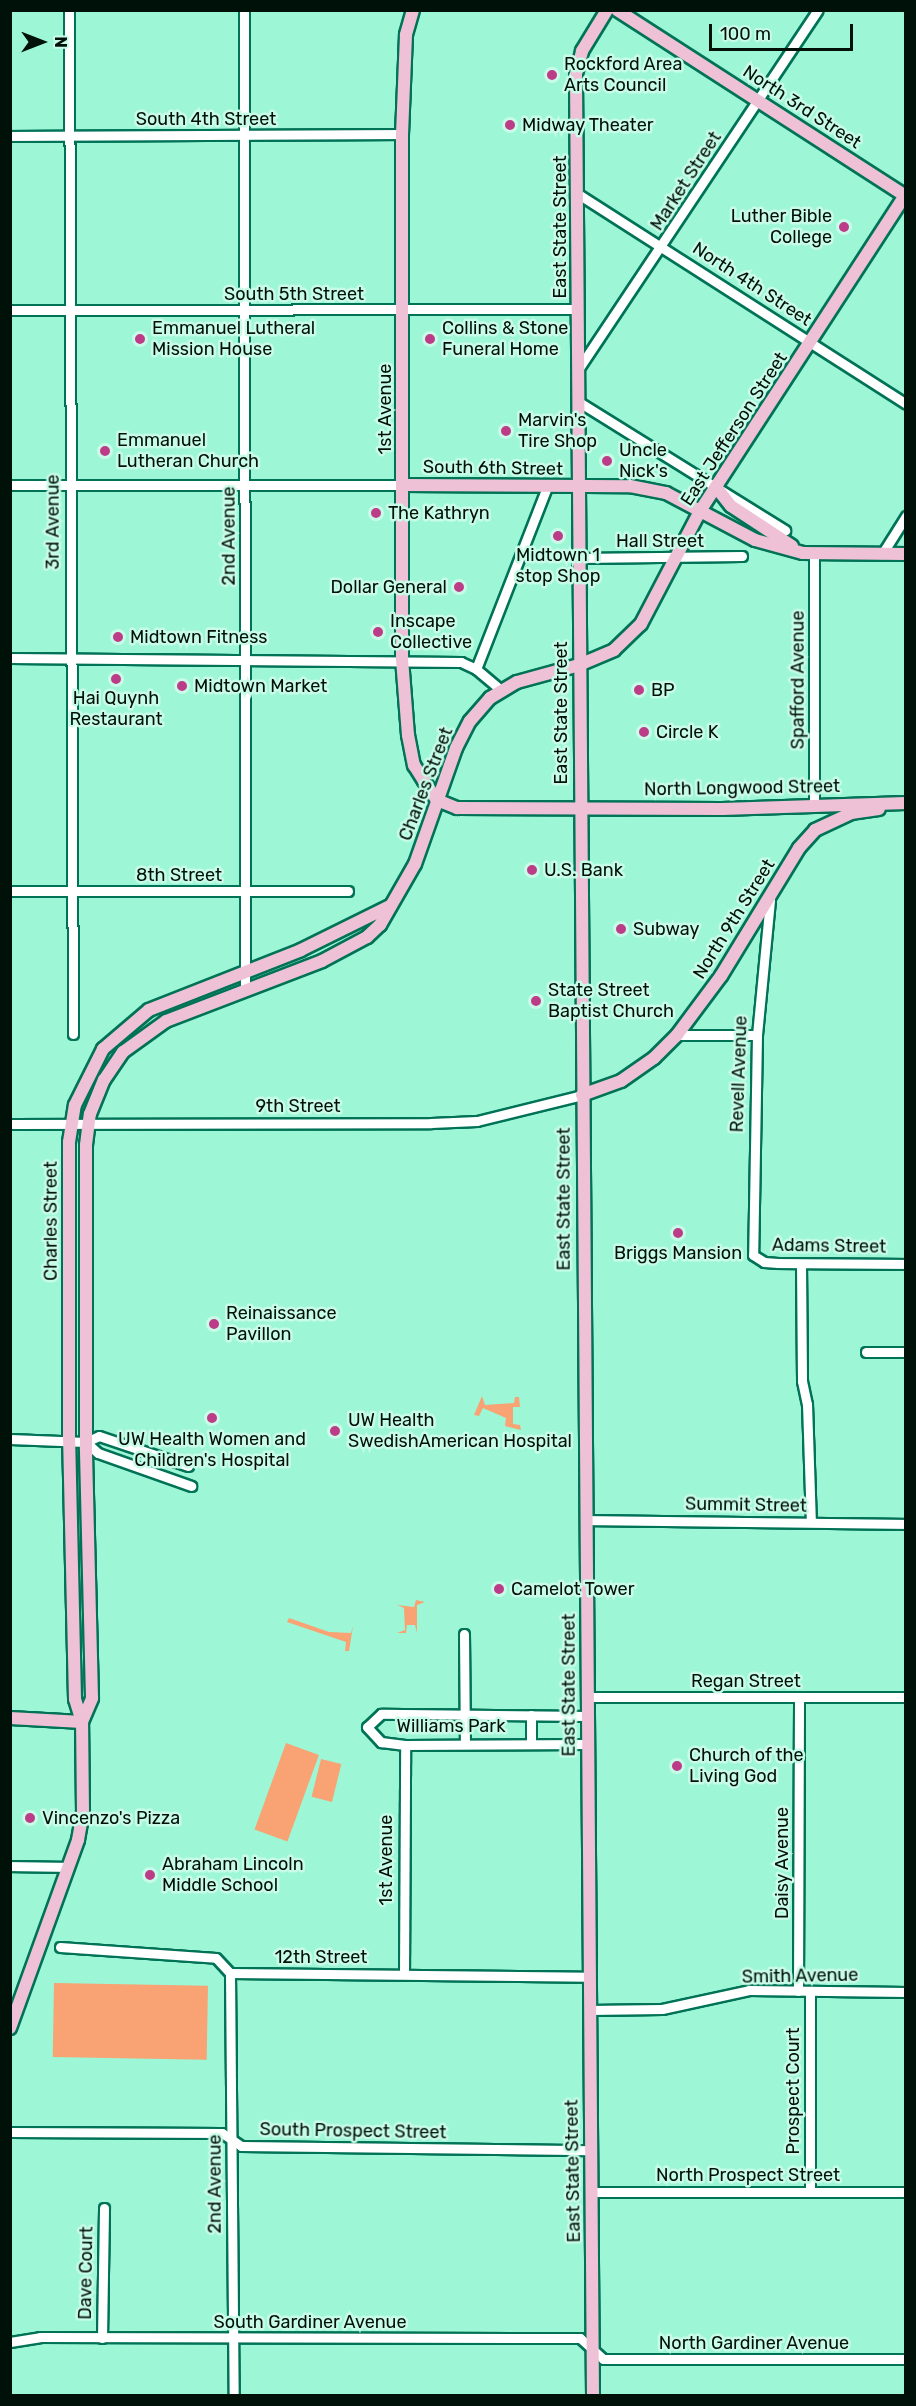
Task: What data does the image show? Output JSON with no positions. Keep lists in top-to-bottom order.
{
  "streets": {
    "main road": [
      "North 3rd Street",
      "East State Street",
      "1st Avenue",
      "East Jefferson Street",
      "South 6th Street",
      "Charles Street",
      "North Longwood Street",
      "North 9th Street"
    ],
    "street": [
      "South 4th Street",
      "Market Street",
      "North 4th Street",
      "South 5th Street",
      "3rd Avenue",
      "2nd Avenue",
      "Hall Street",
      "Spafford Avenue",
      "8th Street",
      "Revell Avenue",
      "9th Street",
      "Adams Street",
      "Summit Street",
      "Regan Street",
      "Williams Park",
      "Daisy Avenue",
      "12th Street",
      "Smith Avenue",
      "Prospect Court",
      "South Prospect Street",
      "North Prospect Street",
      "Dave Court",
      "South Gardiner Avenue",
      "North Gardiner Avenue"
    ]
  },
  "crossings": [
    ["North 3rd Street", "Market Street"],
    ["North 3rd Street", "East Jefferson Street"],
    ["South 4th Street", "1st Avenue"],
    ["South 4th Street", "3rd Avenue"],
    ["South 4th Street", "2nd Avenue"],
    ["Market Street", "East State Street"],
    ["Market Street", "North 4th Street"],
    ["East State Street", "North 4th Street"],
    ["East State Street", "South 5th Street"],
    ["East State Street", "East Jefferson Street"],
    ["East State Street", "South 6th Street"],
    ["East State Street", "Hall Street"],
    ["East State Street", "Charles Street"],
    ["East State Street", "North Longwood Street"],
    ["East State Street", "North 9th Street"],
    ["East State Street", "9th Street"],
    ["East State Street", "Summit Street"],
    ["East State Street", "Regan Street"],
    ["East State Street", "Williams Park"],
    ["East State Street", "12th Street"],
    ["East State Street", "Smith Avenue"],
    ["East State Street", "South Prospect Street"],
    ["East State Street", "North Prospect Street"],
    ["East State Street", "South Gardiner Avenue"],
    ["North 4th Street", "East Jefferson Street"],
    ["South 5th Street", "1st Avenue"],
    ["South 5th Street", "3rd Avenue"],
    ["South 5th Street", "2nd Avenue"],
    ["1st Avenue", "South 6th Street"],
    ["1st Avenue", "Charles Street"],
    ["1st Avenue", "North Longwood Street"],
    ["1st Avenue", "Williams Park"],
    ["1st Avenue", "12th Street"],
    ["East Jefferson Street", "South 6th Street"],
    ["East Jefferson Street", "Hall Street"],
    ["East Jefferson Street", "Charles Street"],
    ["South 6th Street", "3rd Avenue"],
    ["South 6th Street", "2nd Avenue"],
    ["South 6th Street", "Spafford Avenue"],
    ["3rd Avenue", "8th Street"],
    ["2nd Avenue", "Charles Street"],
    ["2nd Avenue", "8th Street"],
    ["2nd Avenue", "12th Street"],
    ["2nd Avenue", "South Prospect Street"],
    ["2nd Avenue", "South Gardiner Avenue"],
    ["Spafford Avenue", "North Longwood Street"],
    ["Charles Street", "North Longwood Street"],
    ["Charles Street", "9th Street"],
    ["North Longwood Street", "North 9th Street"],
    ["North 9th Street", "Revell Avenue"],
    ["North 9th Street", "9th Street"],
    ["Revell Avenue", "Adams Street"],
    ["Regan Street", "Daisy Avenue"],
    ["Daisy Avenue", "Smith Avenue"],
    ["Smith Avenue", "Prospect Court"],
    ["Prospect Court", "North Prospect Street"],
    ["Dave Court", "South Gardiner Avenue"],
    ["South Gardiner Avenue", "North Gardiner Avenue"]
  ],
  "places": [
    "Rockford Area Arts Council",
    "Midway Theater",
    "Luther Bible College",
    "Emmanuel Lutheral Mission House",
    "Collins & Stone Funeral Home",
    "Marvin's Tire Shop",
    "Emmanuel Lutheran Church",
    "Uncle Nick's",
    "The Kathryn",
    "Midtown 1 stop Shop",
    "Dollar General",
    "Inscape Collective",
    "Midtown Fitness",
    "Hai Quynh Restaurant",
    "Midtown Market",
    "BP",
    "Circle K",
    "U.S. Bank",
    "Subway",
    "State Street Baptist Church",
    "Briggs Mansion",
    "Reinaissance Pavillon",
    "UW Health Women and Children's Hospital",
    "UW Health SwedishAmerican Hospital",
    "Camelot Tower",
    "Church of the Living God",
    "Vincenzo's Pizza",
    "Abraham Lincoln Middle School"
  ],
  "scale_bar": "100 m",
  "north": "right"
}
